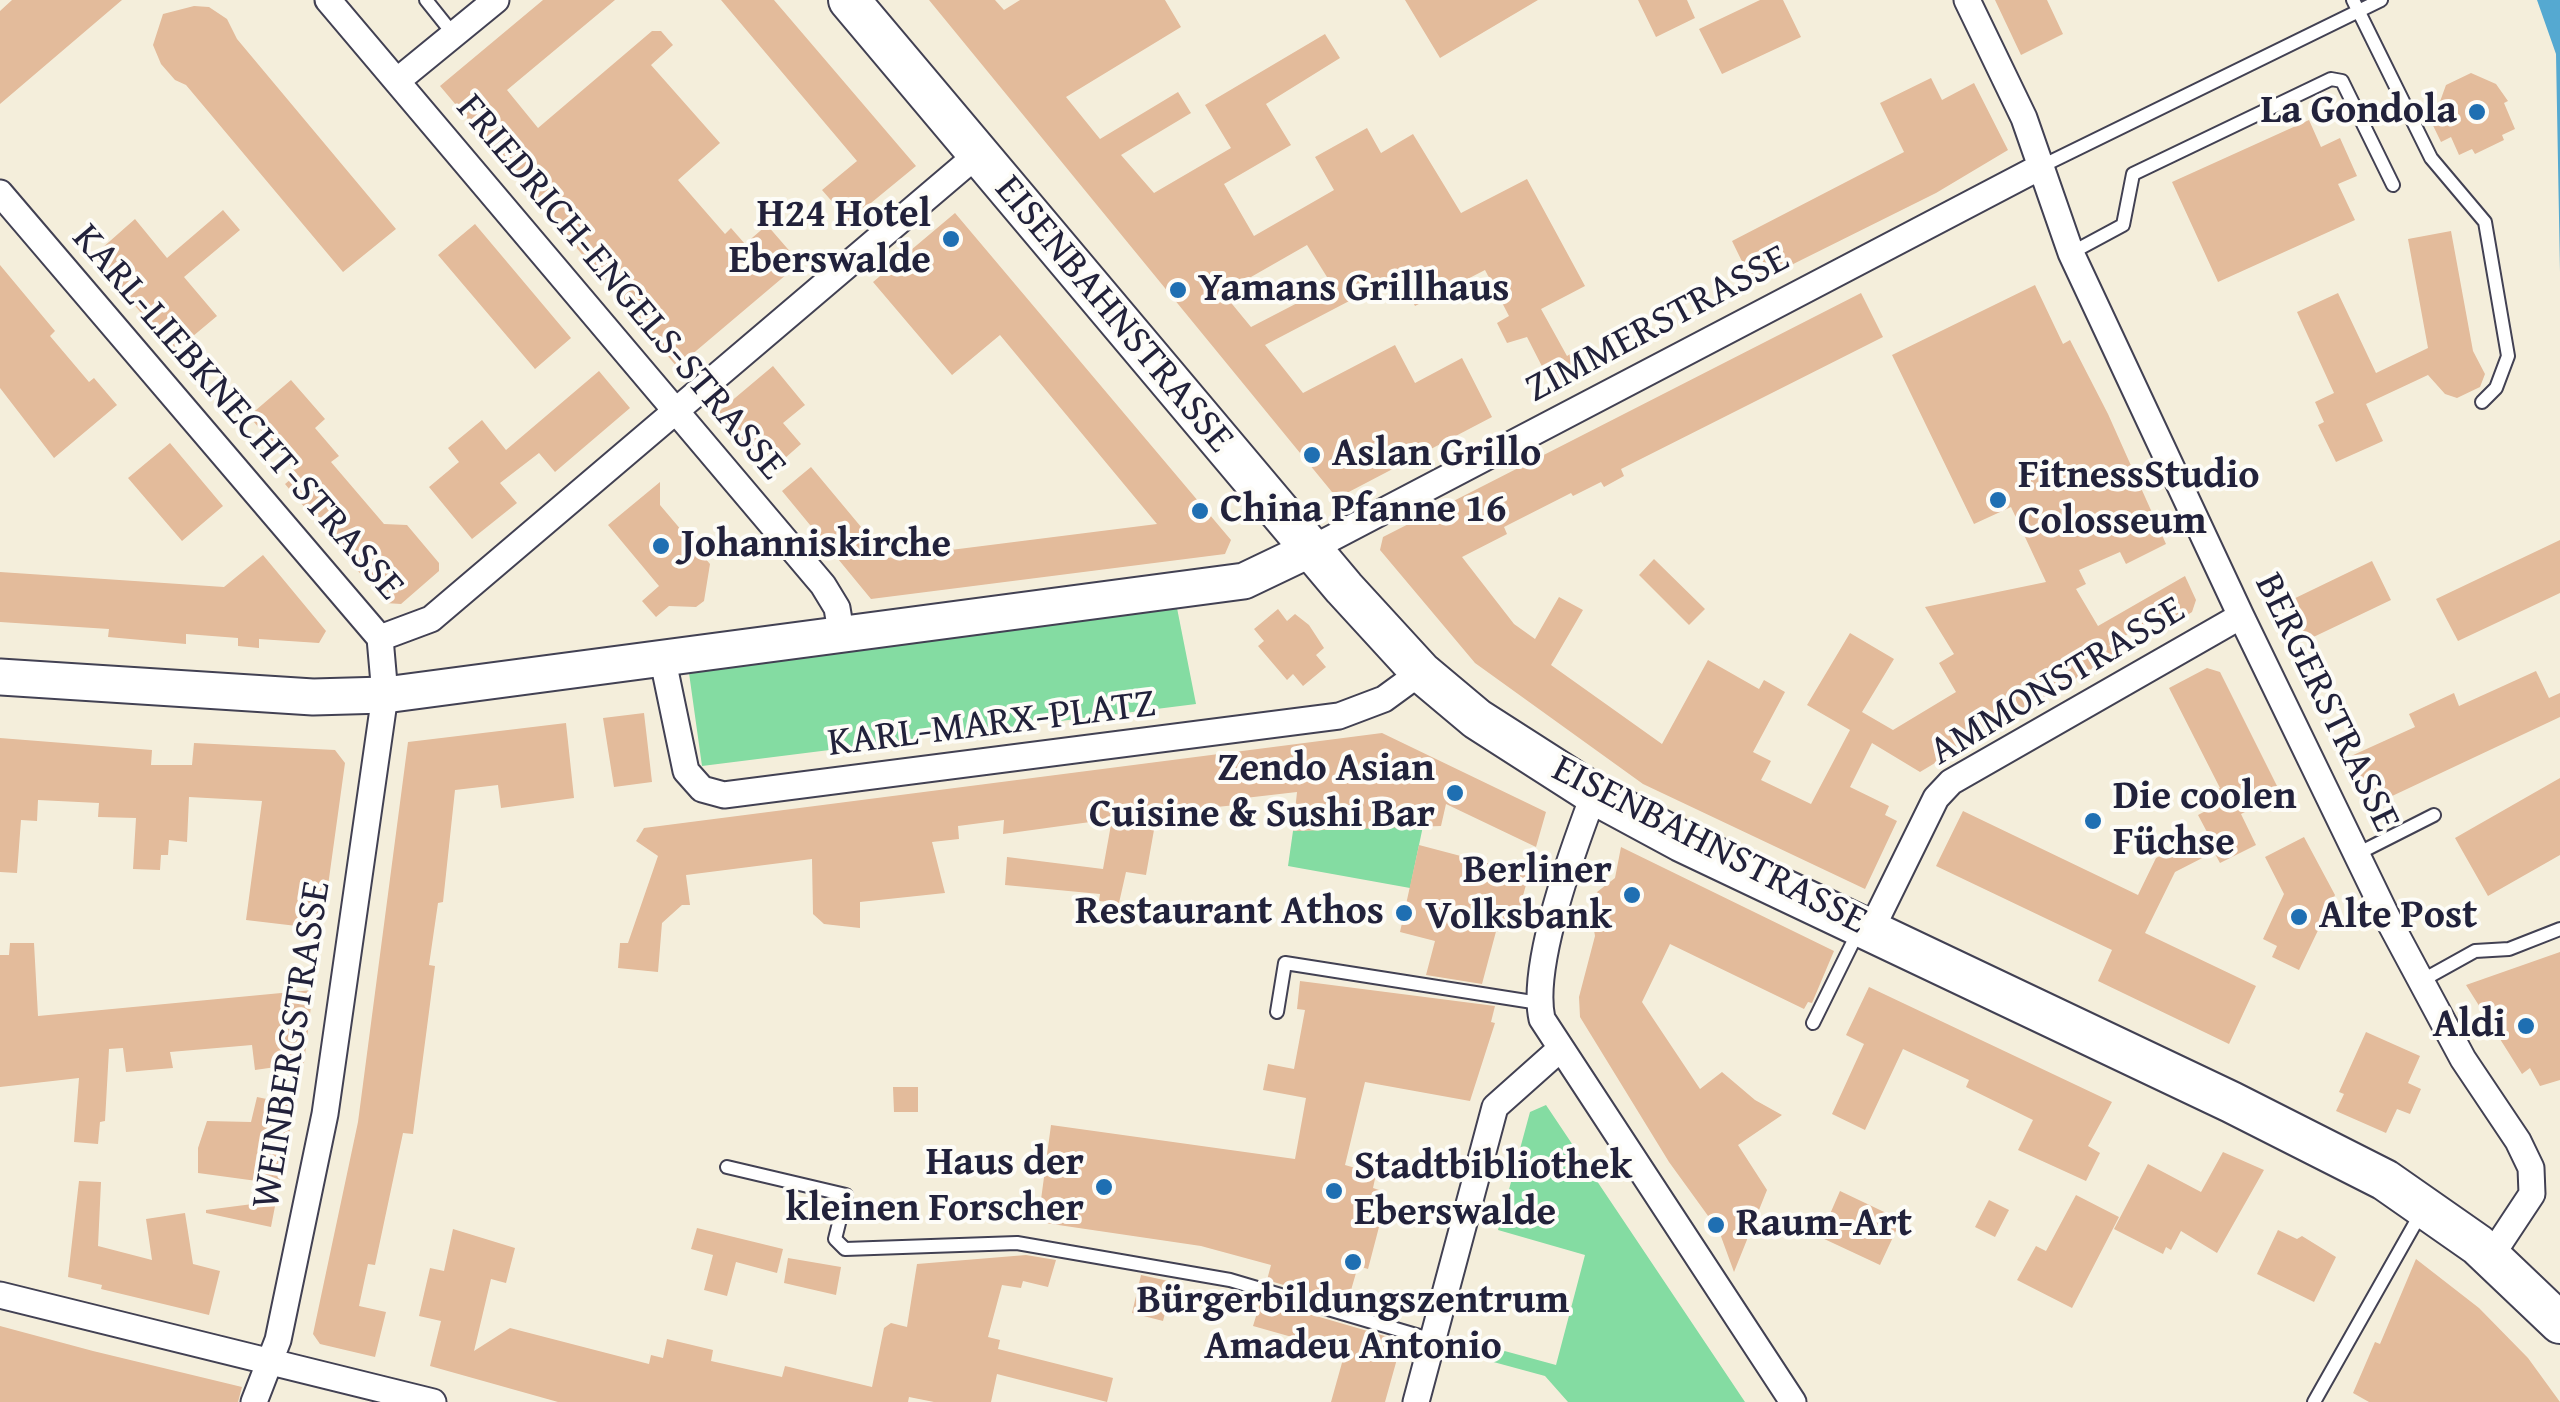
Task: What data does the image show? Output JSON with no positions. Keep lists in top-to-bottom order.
{
  "streets": {
    "main road": ["EISENBAHNSTRASSE"],
    "street": [
      "FRIEDRICH-ENGELS-STRASSE",
      "ZIMMERSTRASSE",
      "KARL-LIEBKNECHT-STRASSE",
      "AMMONSTRASSE",
      "BERGERSTRASSE",
      "KARL-MARX-PLATZ",
      "WEINBERGSTRASSE"
    ]
  },
  "crossings": [
    ["EISENBAHNSTRASSE", "ZIMMERSTRASSE"],
    ["EISENBAHNSTRASSE", "AMMONSTRASSE"],
    ["EISENBAHNSTRASSE", "BERGERSTRASSE"],
    ["EISENBAHNSTRASSE", "KARL-MARX-PLATZ"],
    ["ZIMMERSTRASSE", "BERGERSTRASSE"],
    ["KARL-LIEBKNECHT-STRASSE", "WEINBERGSTRASSE"],
    ["AMMONSTRASSE", "BERGERSTRASSE"]
  ],
  "places": [
    "La Gondola",
    "H24 Hotel Eberswalde",
    "Yamans Grillhaus",
    "Aslan Grillo",
    "FitnessStudio Colosseum",
    "China Pfanne 16",
    "Johanniskirche",
    "Zendo Asian Cuisine & Sushi Bar",
    "Die coolen Füchse",
    "Berliner Volksbank",
    "Restaurant Athos",
    "Alte Post",
    "Aldi",
    "Haus der kleinen Forscher",
    "Stadtbibliothek Eberswalde",
    "Raum-Art",
    "Bürgerbildungszentrum Amadeu Antonio"
  ]
}
